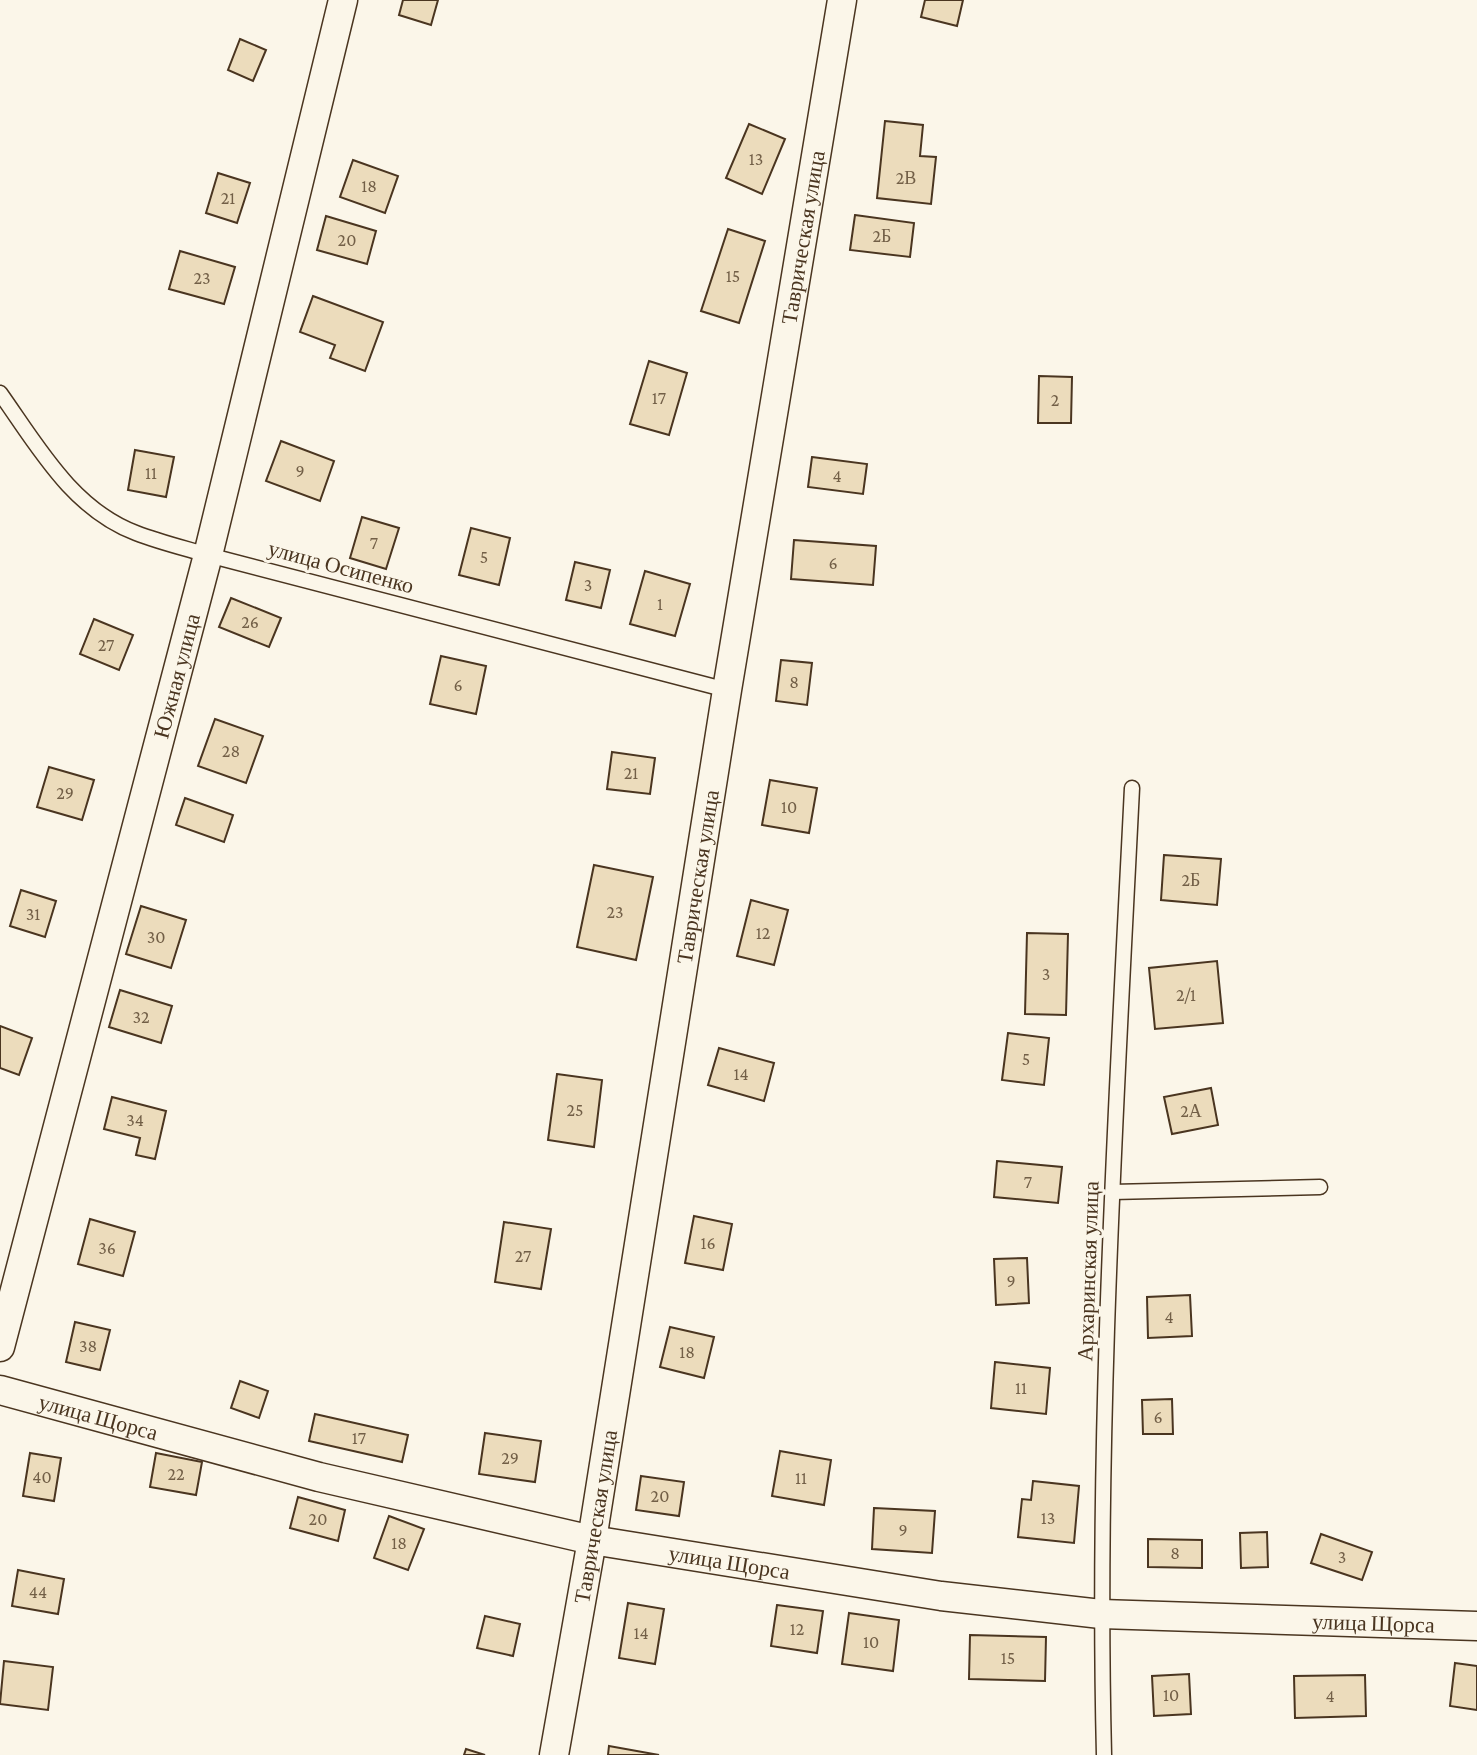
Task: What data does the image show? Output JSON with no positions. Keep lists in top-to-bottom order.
{
  "streets": {
    "street": ["Таврическая улица", "Южная улица", "улица Щорса"],
    "lane": ["улица Осипенко", "Архаринская улица"]
  },
  "crossings": [
    ["Таврическая улица", "улица Осипенко"],
    ["Таврическая улица", "улица Щорса"],
    ["улица Осипенко", "Южная улица"],
    ["Архаринская улица", "улица Щорса"]
  ],
  "house_numbers": [
    "13",
    "2В",
    "18",
    "21",
    "2Б",
    "20",
    "15",
    "23",
    "17",
    "2",
    "9",
    "11",
    "4",
    "7",
    "5",
    "6",
    "3",
    "1",
    "26",
    "27",
    "8",
    "6",
    "28",
    "21",
    "29",
    "10",
    "2Б",
    "23",
    "31",
    "12",
    "30",
    "3",
    "2/1",
    "32",
    "5",
    "14",
    "25",
    "2А",
    "34",
    "7",
    "16",
    "36",
    "27",
    "9",
    "4",
    "38",
    "18",
    "11",
    "6",
    "17",
    "29",
    "22",
    "40",
    "11",
    "20",
    "13",
    "20",
    "9",
    "18",
    "8",
    "3",
    "44",
    "12",
    "14",
    "10",
    "15",
    "10",
    "4"
  ]
}
